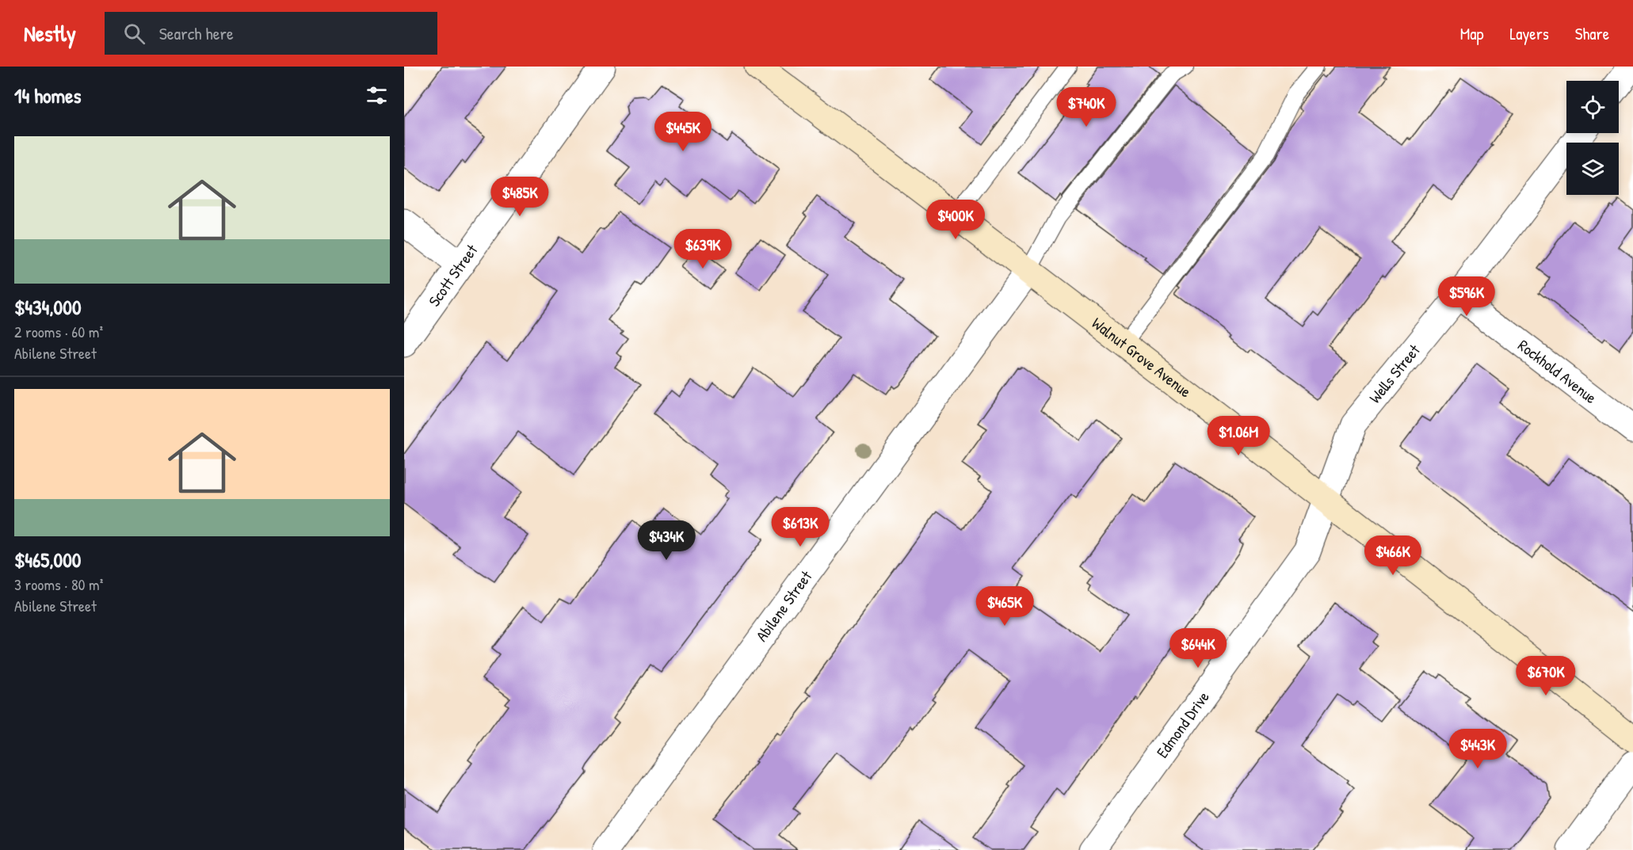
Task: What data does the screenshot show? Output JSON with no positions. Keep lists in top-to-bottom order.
{
  "streets": {
    "main road": ["Walnut Grove Avenue"],
    "street": [
      "Scott Street",
      "Rockhold Avenue",
      "Wells Street",
      "Abilene Street",
      "Edmond Drive"
    ]
  },
  "crossings": [
    ["Walnut Grove Avenue", "Wells Street"],
    ["Walnut Grove Avenue", "Abilene Street"],
    ["Walnut Grove Avenue", "Edmond Drive"],
    ["Rockhold Avenue", "Wells Street"],
    ["Wells Street", "Edmond Drive"]
  ],
  "page": {
    "header": "Nestly",
    "search": "Search here",
    "nav": ["Map", "Layers", "Share"],
    "heading": "14 homes",
    "price": [
      "$740K",
      "$445K",
      "$485K",
      "$400K",
      "$639K",
      "$596K",
      "$1.06M",
      "$613K",
      "$434K",
      "$466K",
      "$465K",
      "$644K",
      "$670K",
      "$443K"
    ],
    "list": [
      {
        "name": "$434,000",
        "note": "2 rooms · 60 m² · Abilene Street"
      },
      {
        "name": "$465,000",
        "note": "3 rooms · 80 m² · Abilene Street"
      }
    ]
  }
}
